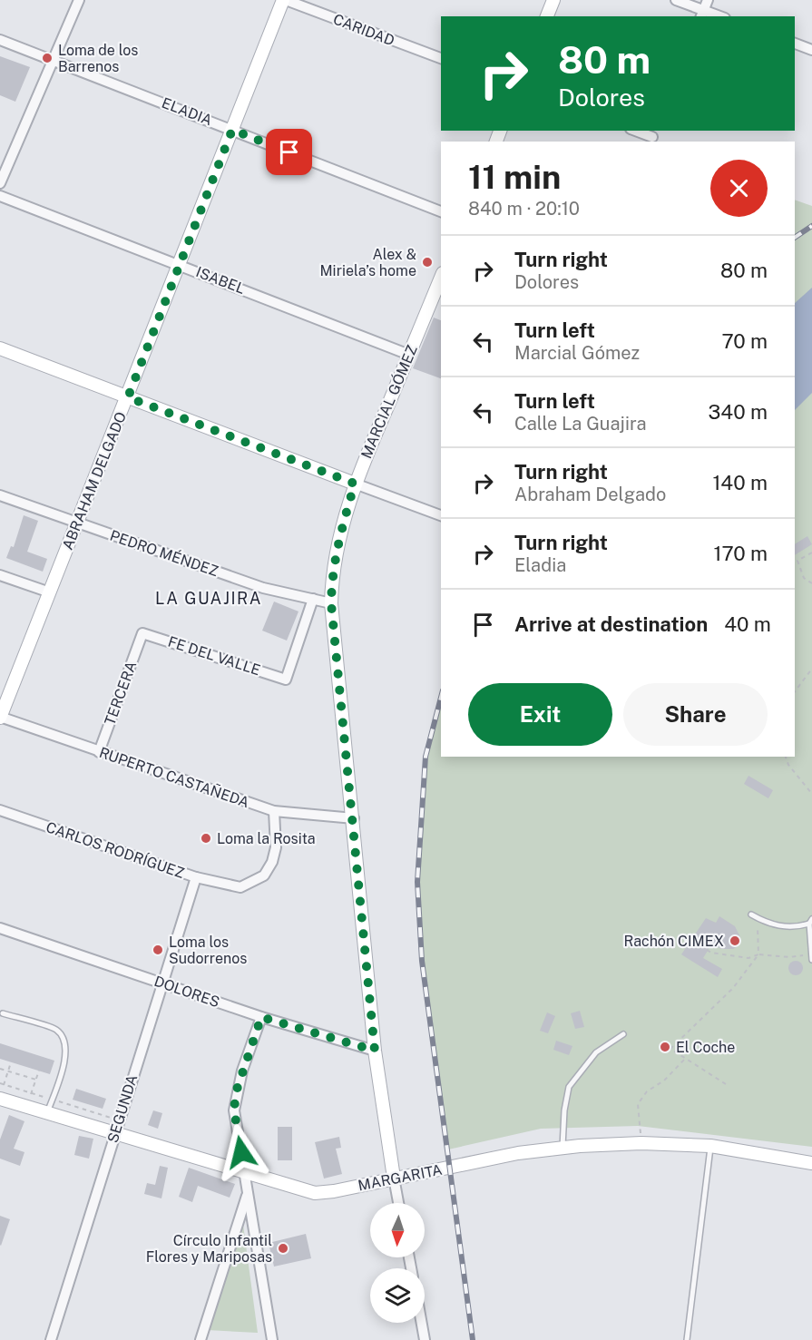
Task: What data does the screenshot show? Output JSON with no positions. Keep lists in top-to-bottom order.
{
  "streets": {
    "main road": ["MARCIAL GÓMEZ", "ABRAHAM DELGADO", "MARGARITA"],
    "street": [
      "CARIDAD",
      "ELADIA",
      "ISABEL",
      "PEDRO MÉNDEZ",
      "FE DEL VALLE",
      "TERCERA",
      "RUPERTO CASTAÑEDA",
      "CARLOS RODRÍGUEZ",
      "DOLORES",
      "SEGUNDA"
    ]
  },
  "crossings": [
    ["CARIDAD", "ABRAHAM DELGADO"],
    ["ELADIA", "ABRAHAM DELGADO"],
    ["ISABEL", "MARCIAL GÓMEZ"],
    ["ISABEL", "ABRAHAM DELGADO"],
    ["MARCIAL GÓMEZ", "PEDRO MÉNDEZ"],
    ["MARCIAL GÓMEZ", "RUPERTO CASTAÑEDA"],
    ["MARCIAL GÓMEZ", "DOLORES"],
    ["MARCIAL GÓMEZ", "MARGARITA"],
    ["ABRAHAM DELGADO", "PEDRO MÉNDEZ"],
    ["ABRAHAM DELGADO", "RUPERTO CASTAÑEDA"],
    ["PEDRO MÉNDEZ", "FE DEL VALLE"],
    ["FE DEL VALLE", "TERCERA"],
    ["TERCERA", "RUPERTO CASTAÑEDA"],
    ["RUPERTO CASTAÑEDA", "CARLOS RODRÍGUEZ"],
    ["CARLOS RODRÍGUEZ", "SEGUNDA"],
    ["DOLORES", "SEGUNDA"],
    ["SEGUNDA", "MARGARITA"]
  ],
  "districts": ["LA GUAJIRA"],
  "places": [
    "Loma de los Barrenos",
    "Alex & Miriela’s home",
    "Loma la Rosita",
    "Rachón CIMEX",
    "Loma los Sudorrenos",
    "El Coche",
    "Círculo Infantil Flores y Mariposas"
  ],
  "north": "bottom",
  "page": {
    "turn": ["80 m", "Dolores"],
    "heading": ["11 min", "840 m · 20:10"],
    "list": [
      {
        "name": "Turn right",
        "note": "Dolores",
        "value": "80 m"
      },
      {
        "name": "Turn left",
        "note": "Marcial Gómez",
        "value": "70 m"
      },
      {
        "name": "Turn left",
        "note": "Calle La Guajira",
        "value": "340 m"
      },
      {
        "name": "Turn right",
        "note": "Abraham Delgado",
        "value": "140 m"
      },
      {
        "name": "Turn right",
        "note": "Eladia",
        "value": "170 m"
      },
      {
        "name": "Arrive at destination",
        "value": "40 m"
      }
    ],
    "buttons": ["Exit", "Share"]
  }
}
